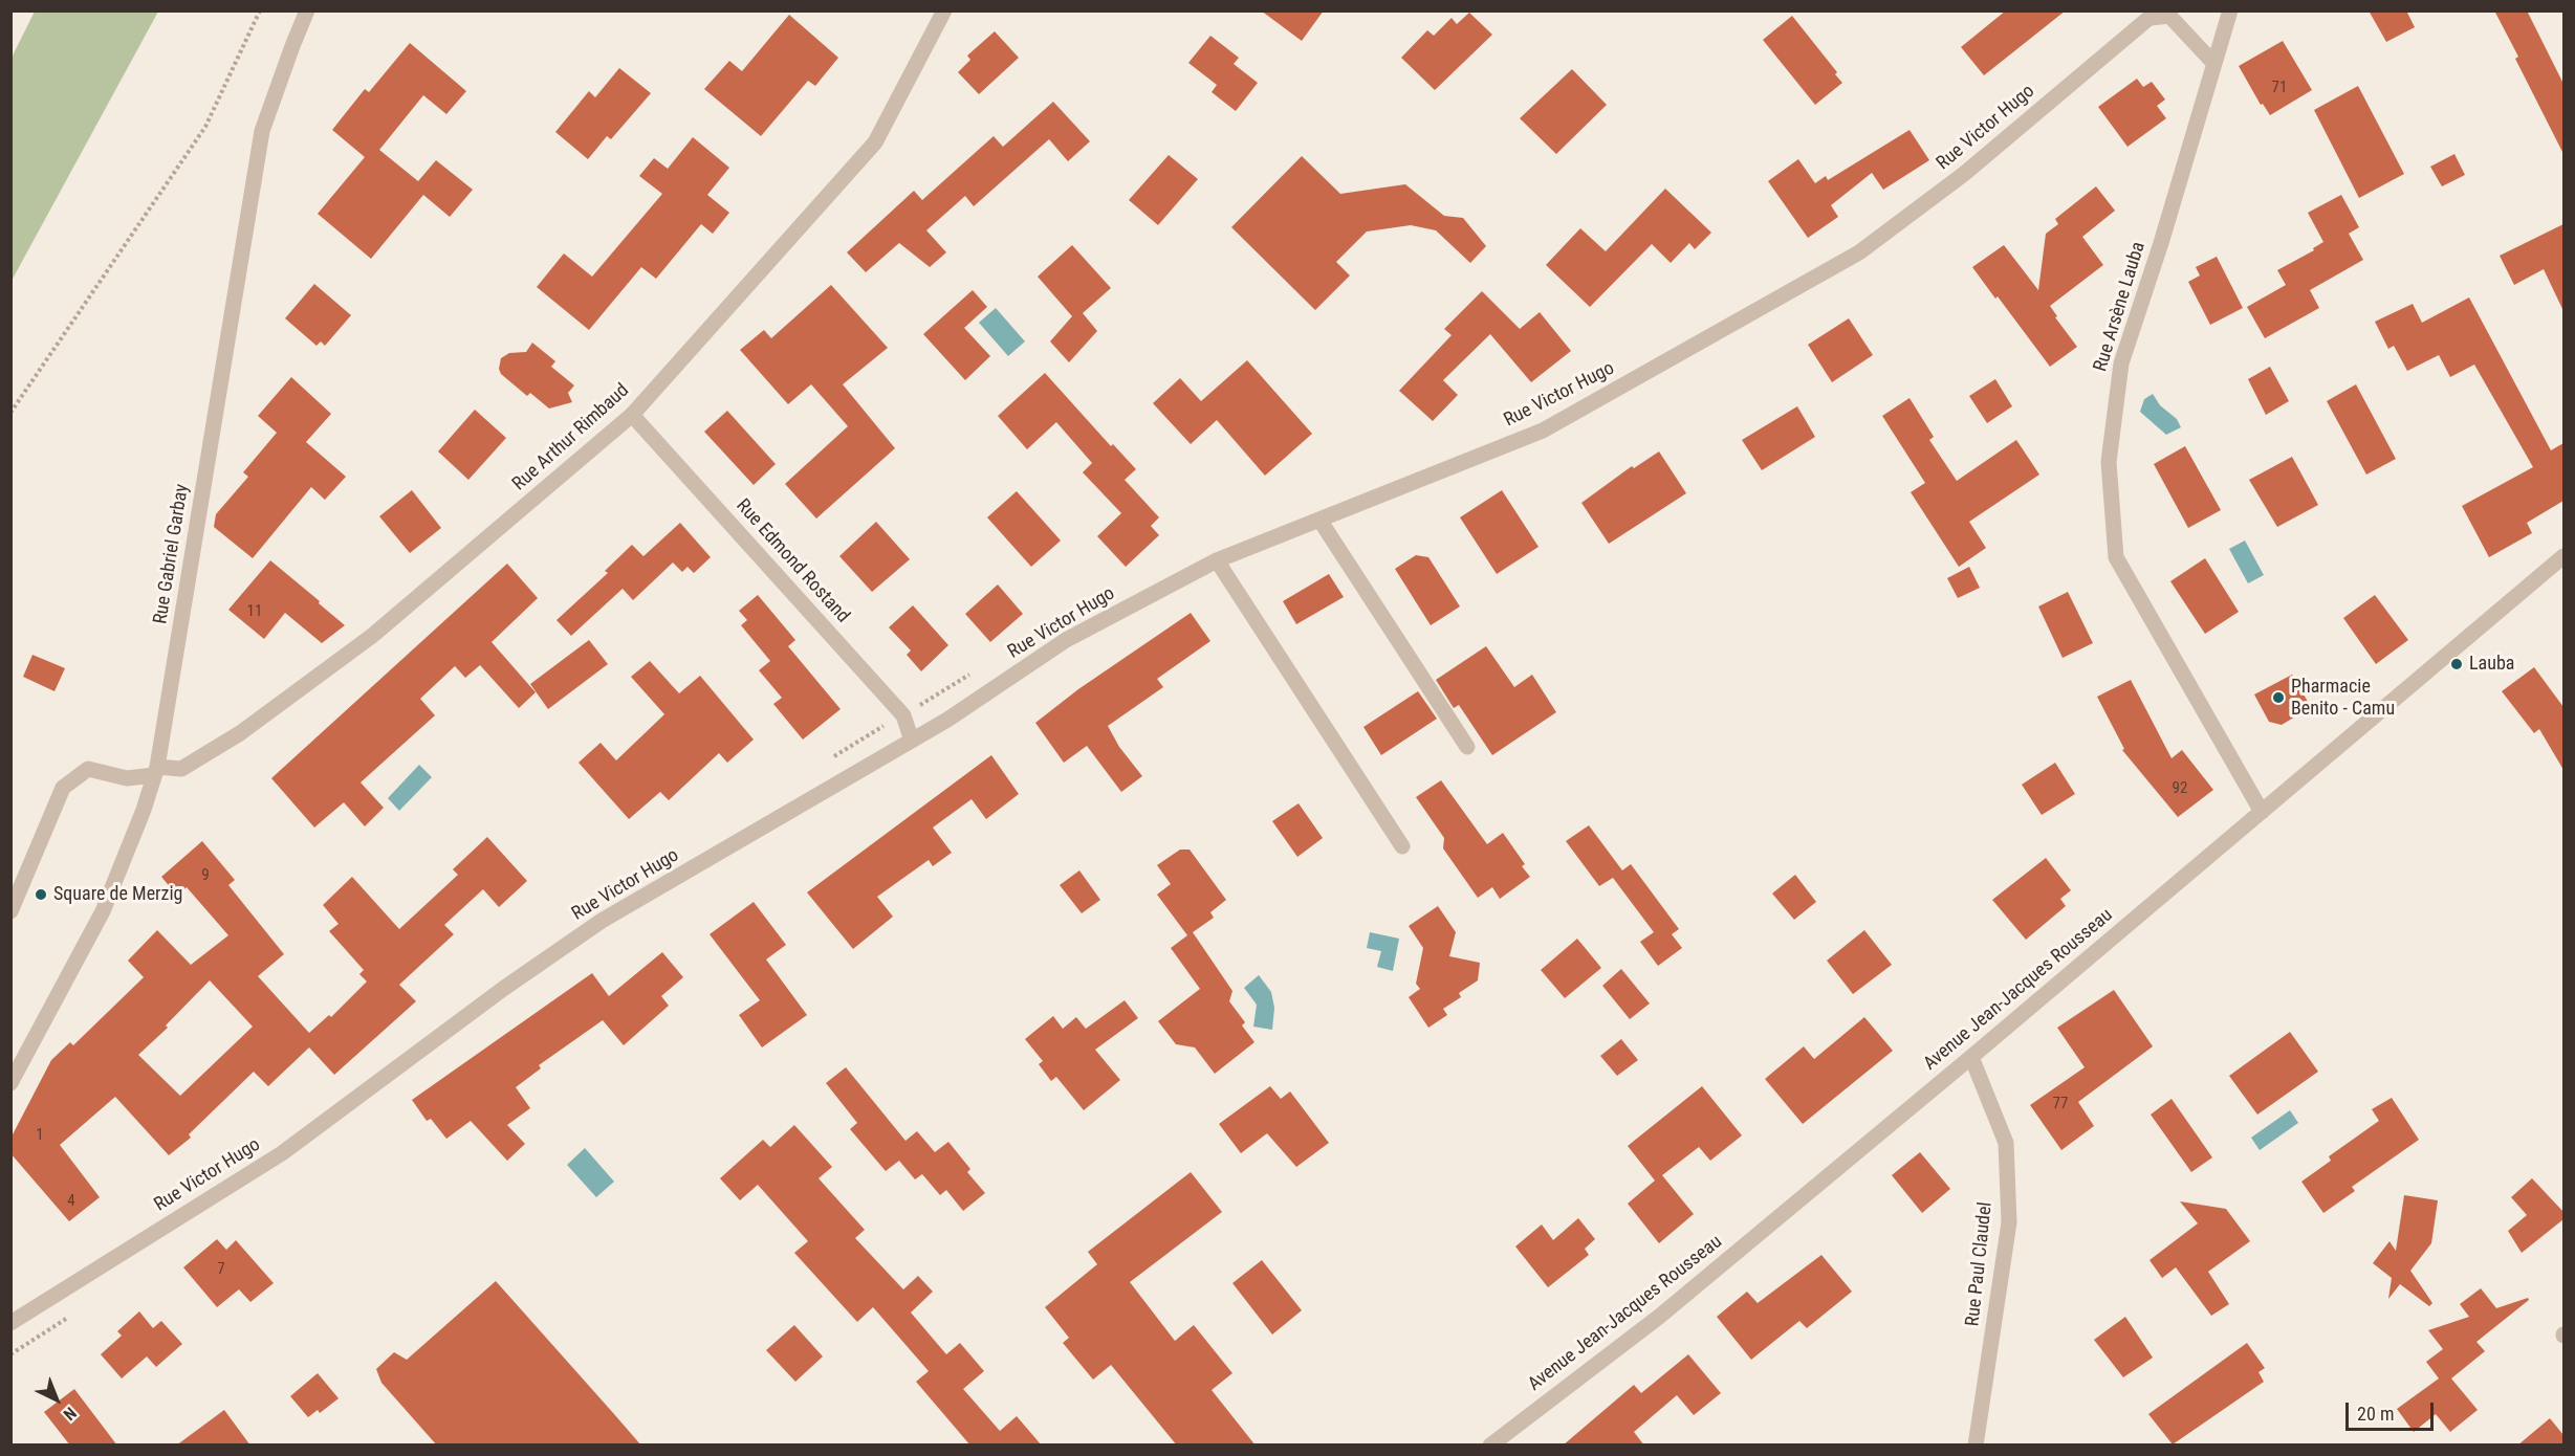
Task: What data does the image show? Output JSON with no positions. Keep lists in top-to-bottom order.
{
  "streets": {
    "street": [
      "Rue Victor Hugo",
      "Rue Arsène Lauba",
      "Rue Arthur Rimbaud",
      "Rue Gabriel Garbay",
      "Rue Edmond Rostand",
      "Avenue Jean-Jacques Rousseau",
      "Rue Paul Claudel"
    ]
  },
  "crossings": [
    ["Rue Victor Hugo", "Rue Edmond Rostand"],
    ["Rue Arsène Lauba", "Avenue Jean-Jacques Rousseau"],
    ["Rue Arthur Rimbaud", "Rue Gabriel Garbay"],
    ["Rue Arthur Rimbaud", "Rue Edmond Rostand"],
    ["Avenue Jean-Jacques Rousseau", "Rue Paul Claudel"]
  ],
  "places": ["Lauba", "Pharmacie Benito - Camu", "Square de Merzig"],
  "house_numbers": [
    "71",
    "11",
    "92",
    "9",
    "77",
    "1",
    "4",
    "7"
  ],
  "scale_bar": "20 m",
  "north": "bottom right"
}
